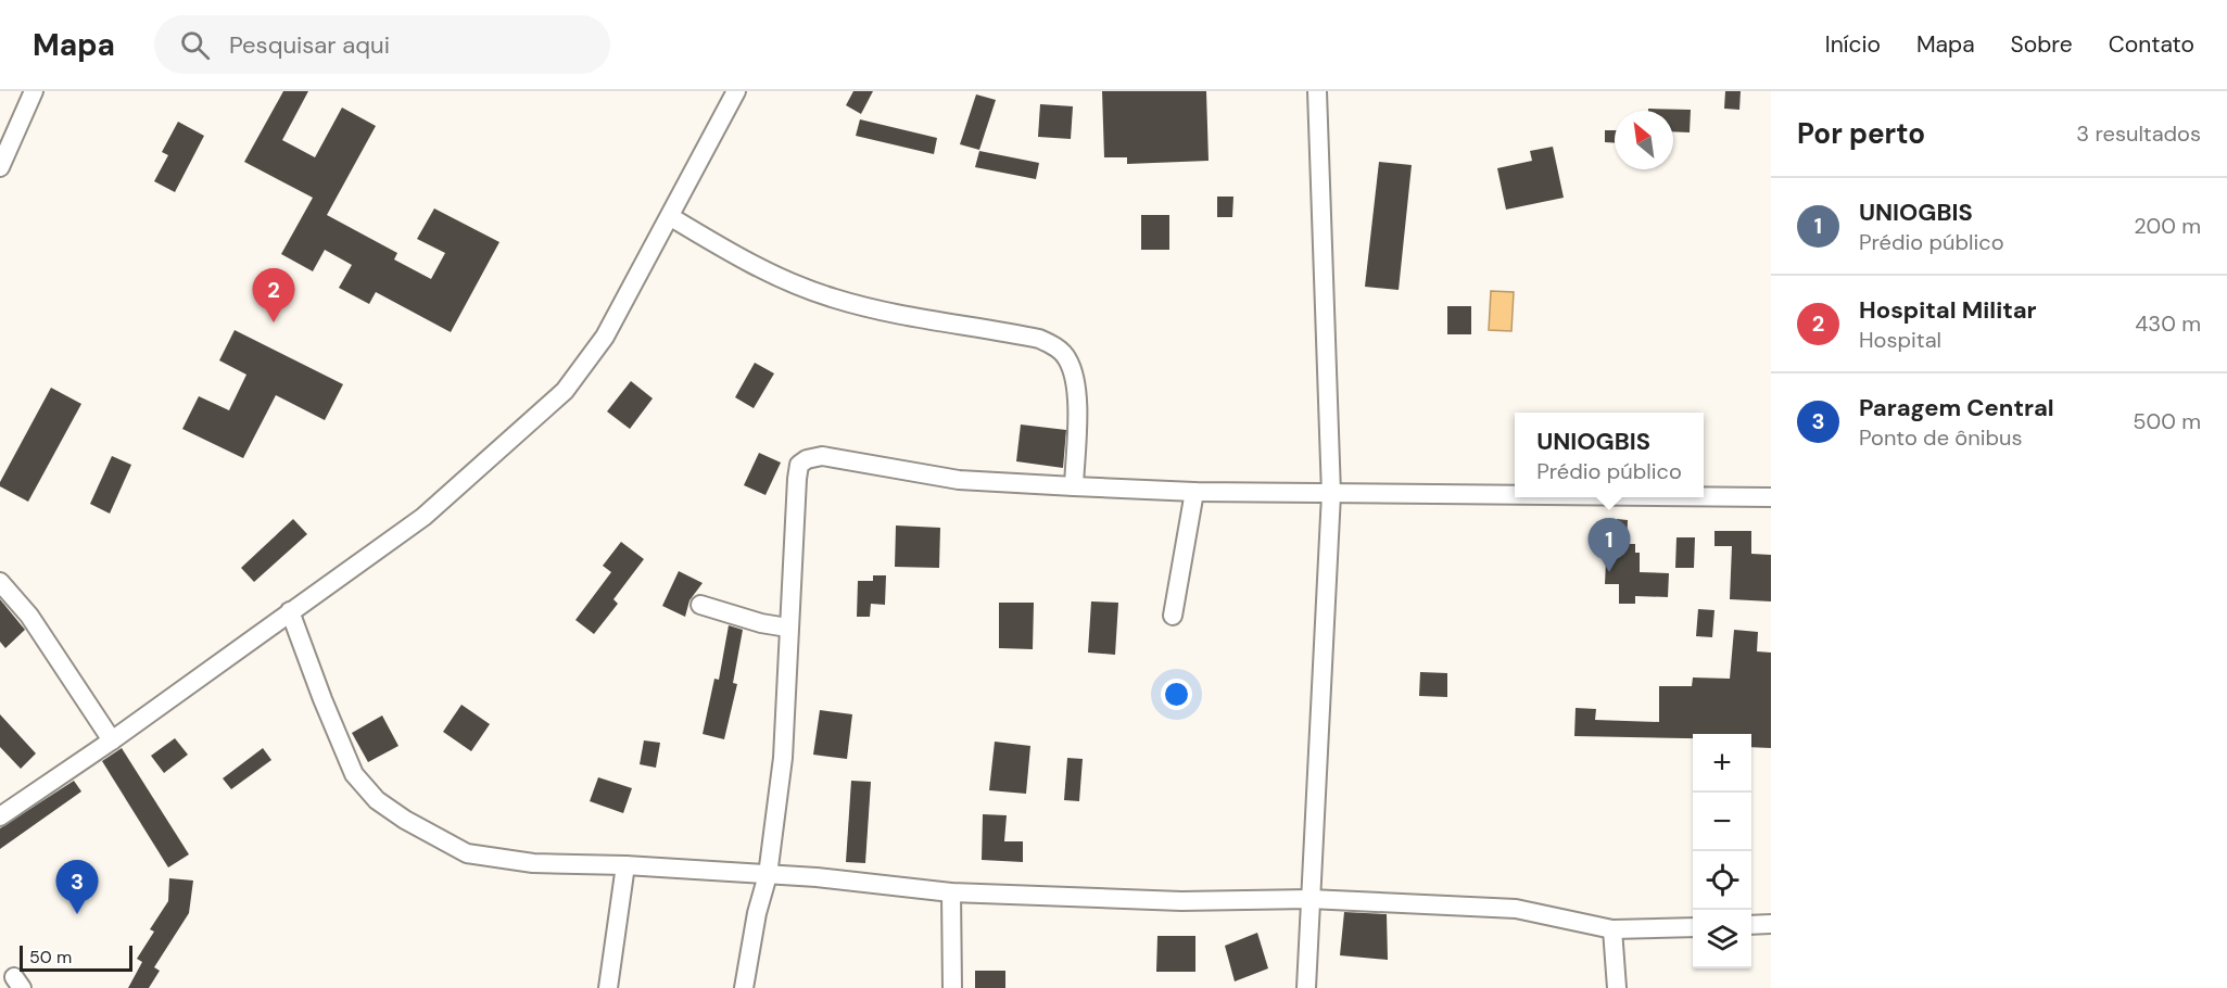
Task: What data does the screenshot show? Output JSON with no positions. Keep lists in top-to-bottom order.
{
  "scale_bar": "50 m",
  "north": "top left",
  "page": {
    "header": "Mapa",
    "search": "Pesquisar aqui",
    "nav": [
      "Início",
      "Mapa",
      "Sobre",
      "Contato"
    ],
    "heading": ["Por perto", "3 resultados"],
    "list": [
      {
        "mark": "1",
        "name": "UNIOGBIS",
        "note": "Prédio público",
        "value": "200 m"
      },
      {
        "mark": "2",
        "name": "Hospital Militar",
        "note": "Hospital",
        "value": "430 m"
      },
      {
        "mark": "3",
        "name": "Paragem Central",
        "note": "Ponto de ônibus",
        "value": "500 m"
      }
    ],
    "pins": ["2", "1", "3"],
    "popup": ["UNIOGBIS", "Prédio público"],
    "map_buttons": ["+", "−"],
    "scale": "50 m"
  }
}
